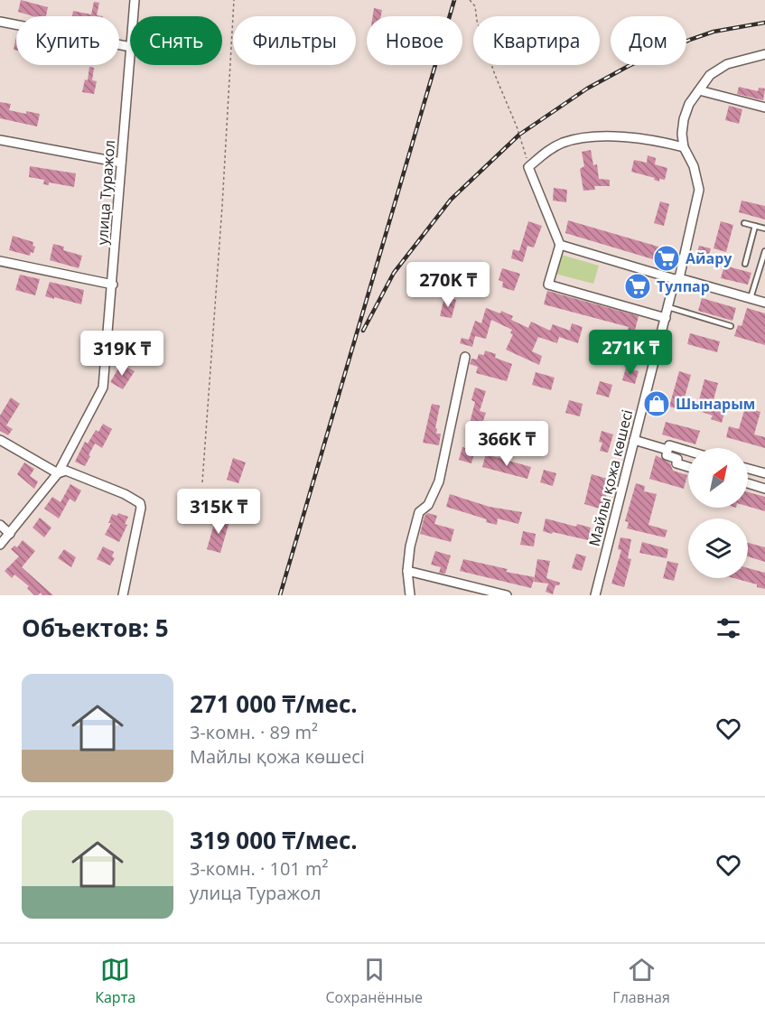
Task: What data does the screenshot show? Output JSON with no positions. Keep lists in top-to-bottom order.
{
  "streets": {
    "street": ["улица Туражол", "Майлы қожа көшесі"]
  },
  "places": {
    "supermarket": ["Айару", "Тулпар"],
    "shop": ["Шынарым"]
  },
  "north": "top right",
  "page": {
    "chip": [
      "Купить",
      "Снять",
      "Фильтры",
      "Новое",
      "Квартира",
      "Дом"
    ],
    "price": [
      "270K ₸",
      "271K ₸",
      "319K ₸",
      "366K ₸",
      "315K ₸"
    ],
    "heading": "Объектов: 5",
    "list": [
      {
        "name": "271 000 ₸/мес.",
        "note": "3-комн. · 89 m² · Майлы қожа көшесі"
      },
      {
        "name": "319 000 ₸/мес.",
        "note": "3-комн. · 101 m² · улица Туражол"
      }
    ],
    "tabs": ["Карта", "Сохранённые", "Главная"]
  }
}
